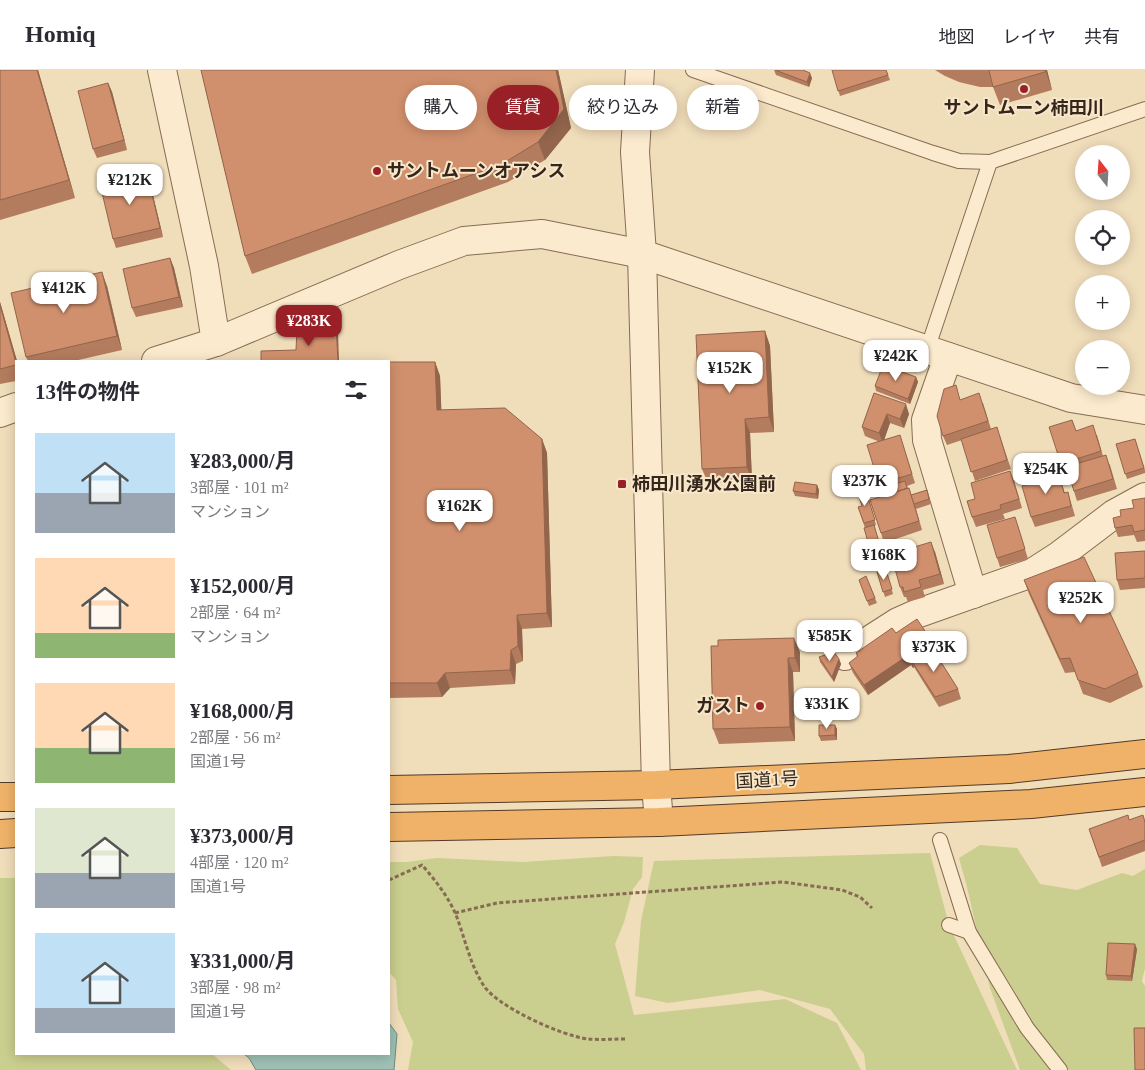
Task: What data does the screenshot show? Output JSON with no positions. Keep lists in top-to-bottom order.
{
  "streets": {
    "highway": ["国道1号"]
  },
  "places": {
    "other": ["サントムーン柿田川", "サントムーンオアシス", "ガスト"],
    "transit": ["柿田川湧水公園前"]
  },
  "north": "top",
  "page": {
    "header": "Homiq",
    "nav": ["地図", "レイヤ", "共有"],
    "chip": [
      "購入",
      "賃貸",
      "絞り込み",
      "新着"
    ],
    "map_buttons": ["+", "−"],
    "price": [
      "¥212K",
      "¥412K",
      "¥283K",
      "¥242K",
      "¥152K",
      "¥254K",
      "¥237K",
      "¥162K",
      "¥168K",
      "¥252K",
      "¥585K",
      "¥373K",
      "¥331K"
    ],
    "heading": "13件の物件",
    "list": [
      {
        "name": "¥283,000/月",
        "note": "3部屋 · 101 m² · マンション"
      },
      {
        "name": "¥152,000/月",
        "note": "2部屋 · 64 m² · マンション"
      },
      {
        "name": "¥168,000/月",
        "note": "2部屋 · 56 m² · 国道1号"
      },
      {
        "name": "¥373,000/月",
        "note": "4部屋 · 120 m² · 国道1号"
      },
      {
        "name": "¥331,000/月",
        "note": "3部屋 · 98 m² · 国道1号"
      }
    ]
  }
}
